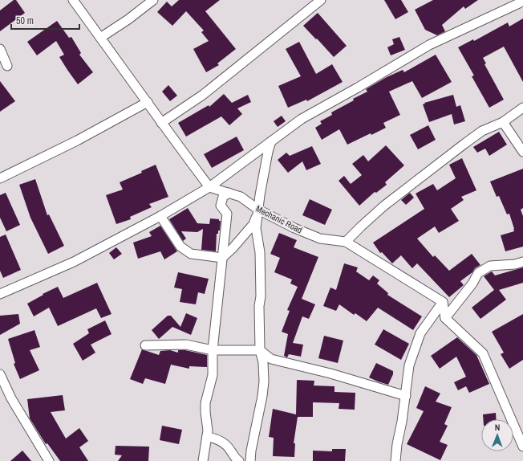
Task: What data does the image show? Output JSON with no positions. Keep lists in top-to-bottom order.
{
  "streets": {
    "street": ["Mechanic Road"]
  },
  "scale_bar": "50 m",
  "north": "top"
}
